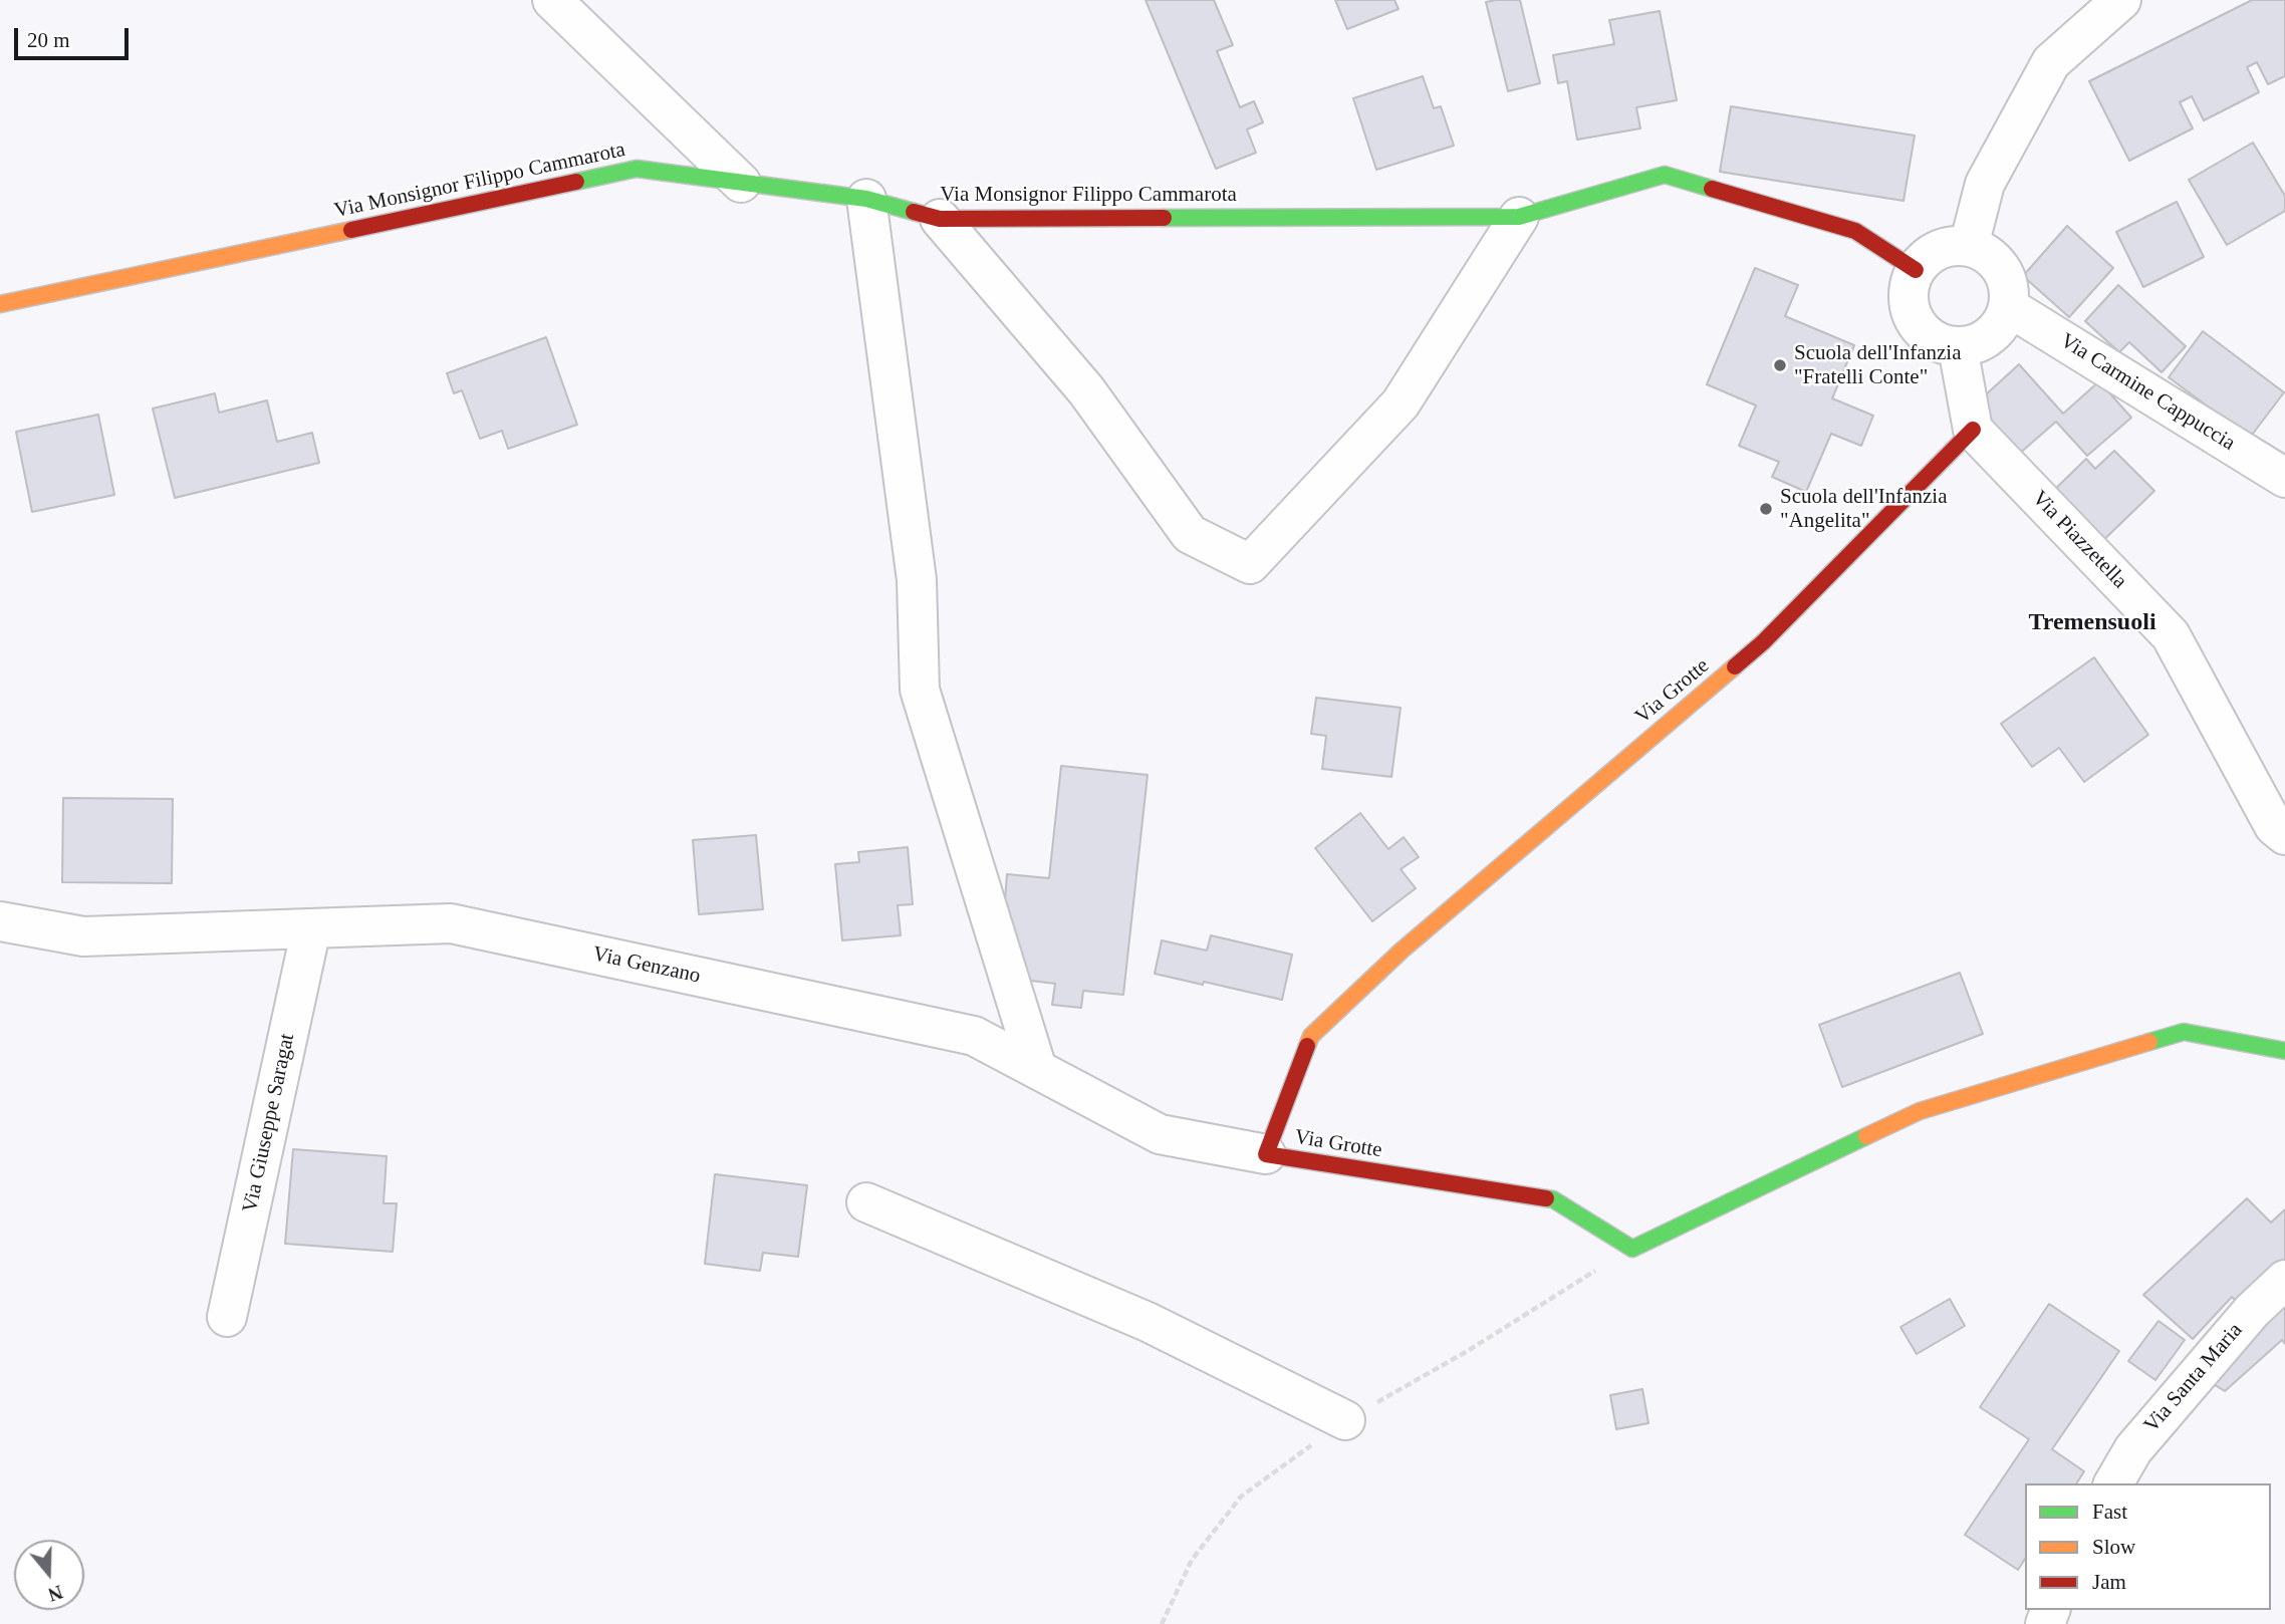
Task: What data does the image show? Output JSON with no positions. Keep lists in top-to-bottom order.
{
  "streets": {
    "street": [
      "Via Monsignor Filippo Cammarota",
      "Via Carmine Cappuccia",
      "Via Piazzetella",
      "Via Grotte",
      "Via Genzano",
      "Via Giuseppe Saragat",
      "Via Santa Maria"
    ]
  },
  "crossings": [
    ["Via Monsignor Filippo Cammarota", "Via Carmine Cappuccia"],
    ["Via Piazzetella", "Via Grotte"],
    ["Via Grotte", "Via Genzano"],
    ["Via Genzano", "Via Giuseppe Saragat"]
  ],
  "districts": ["Tremensuoli"],
  "places": ["Scuola dell'Infanzia \"Fratelli Conte\"", "Scuola dell'Infanzia \"Angelita\""],
  "legend": ["Fast", "Slow", "Jam"],
  "scale_bar": "20 m",
  "north": "bottom"
}
